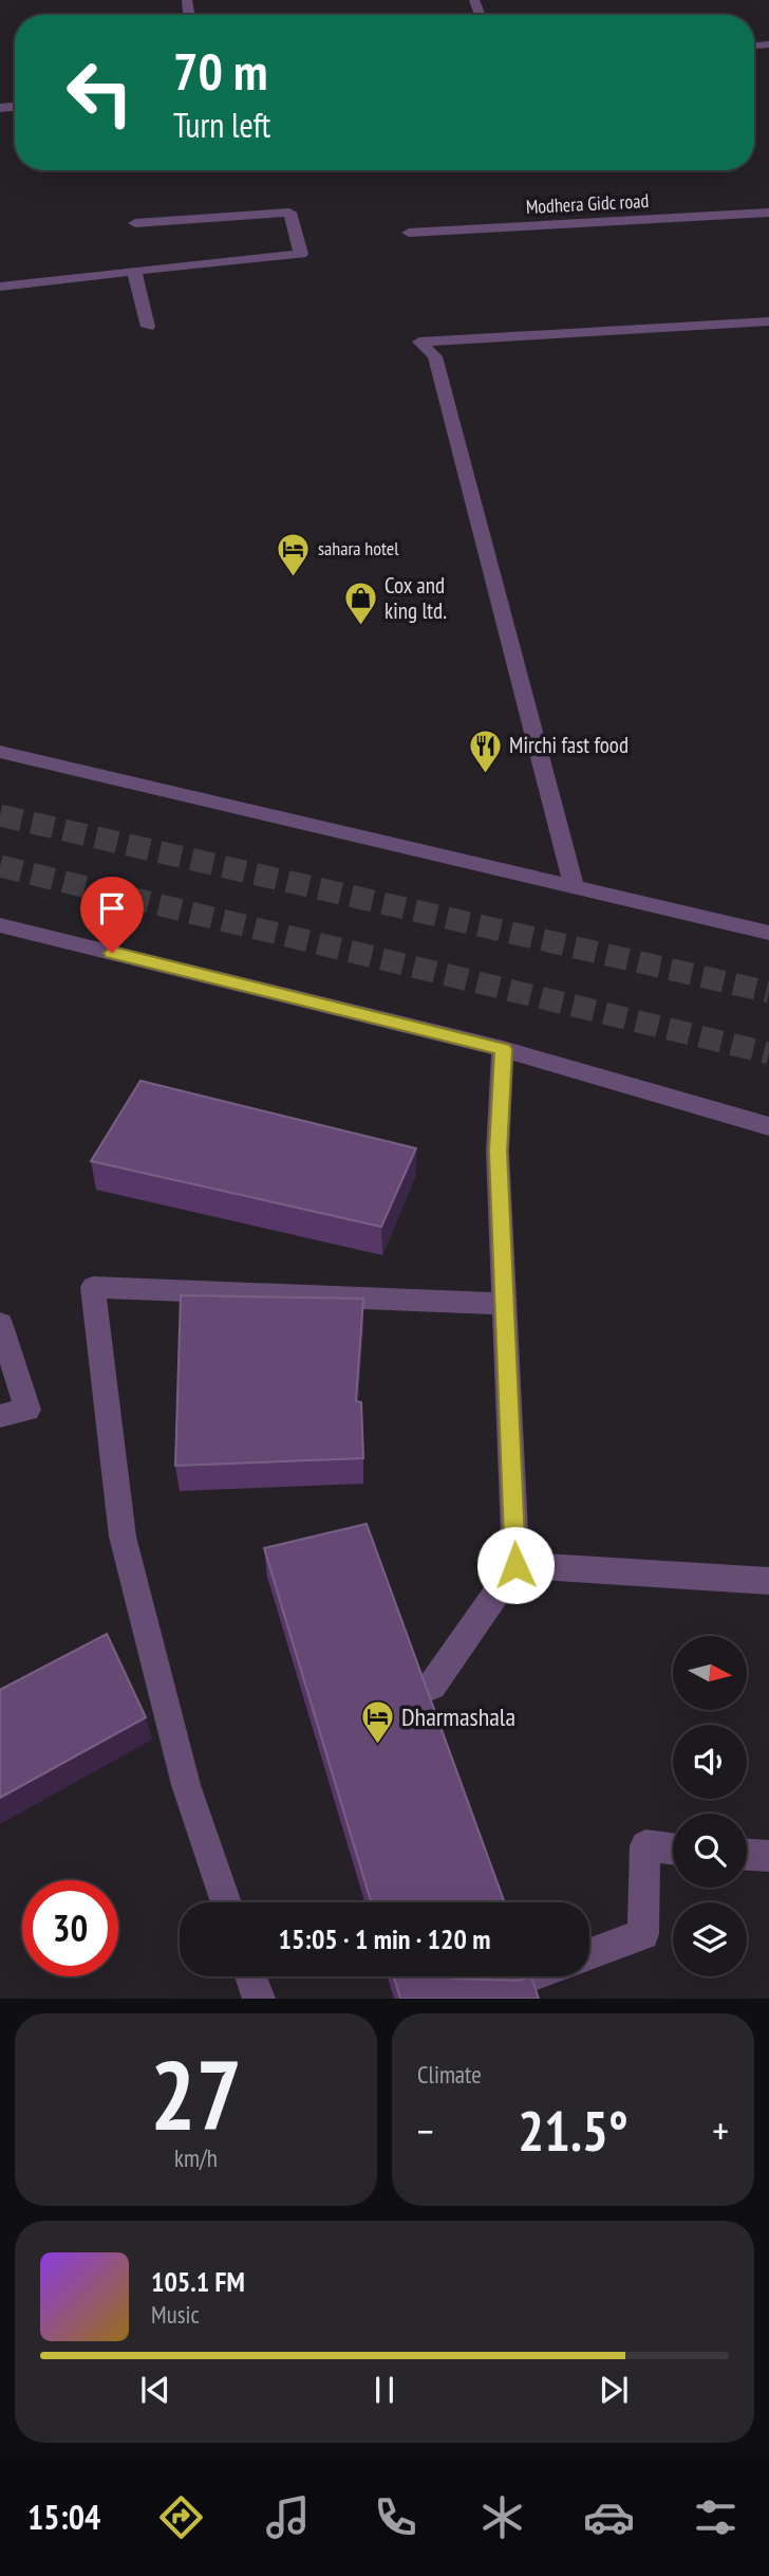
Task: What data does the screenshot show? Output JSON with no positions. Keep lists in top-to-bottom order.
{
  "streets": {
    "street": ["Modhera Gidc road"]
  },
  "places": {
    "hotel": ["sahara hotel", "Dharmashala"],
    "shop": ["Cox and king ltd."],
    "restaurant": ["Mirchi fast food"]
  },
  "north": "right",
  "page": {
    "turn": ["70 m", "Turn left"],
    "limit": "30",
    "trip": "15:05 · 1 min · 120 m",
    "tile": [
      ["27", "km/h"],
      "Climate"
    ],
    "heat": ["−", "21.5°", "+"],
    "song": ["105.1 FM", "Music"],
    "tabs": "15:04"
  }
}
